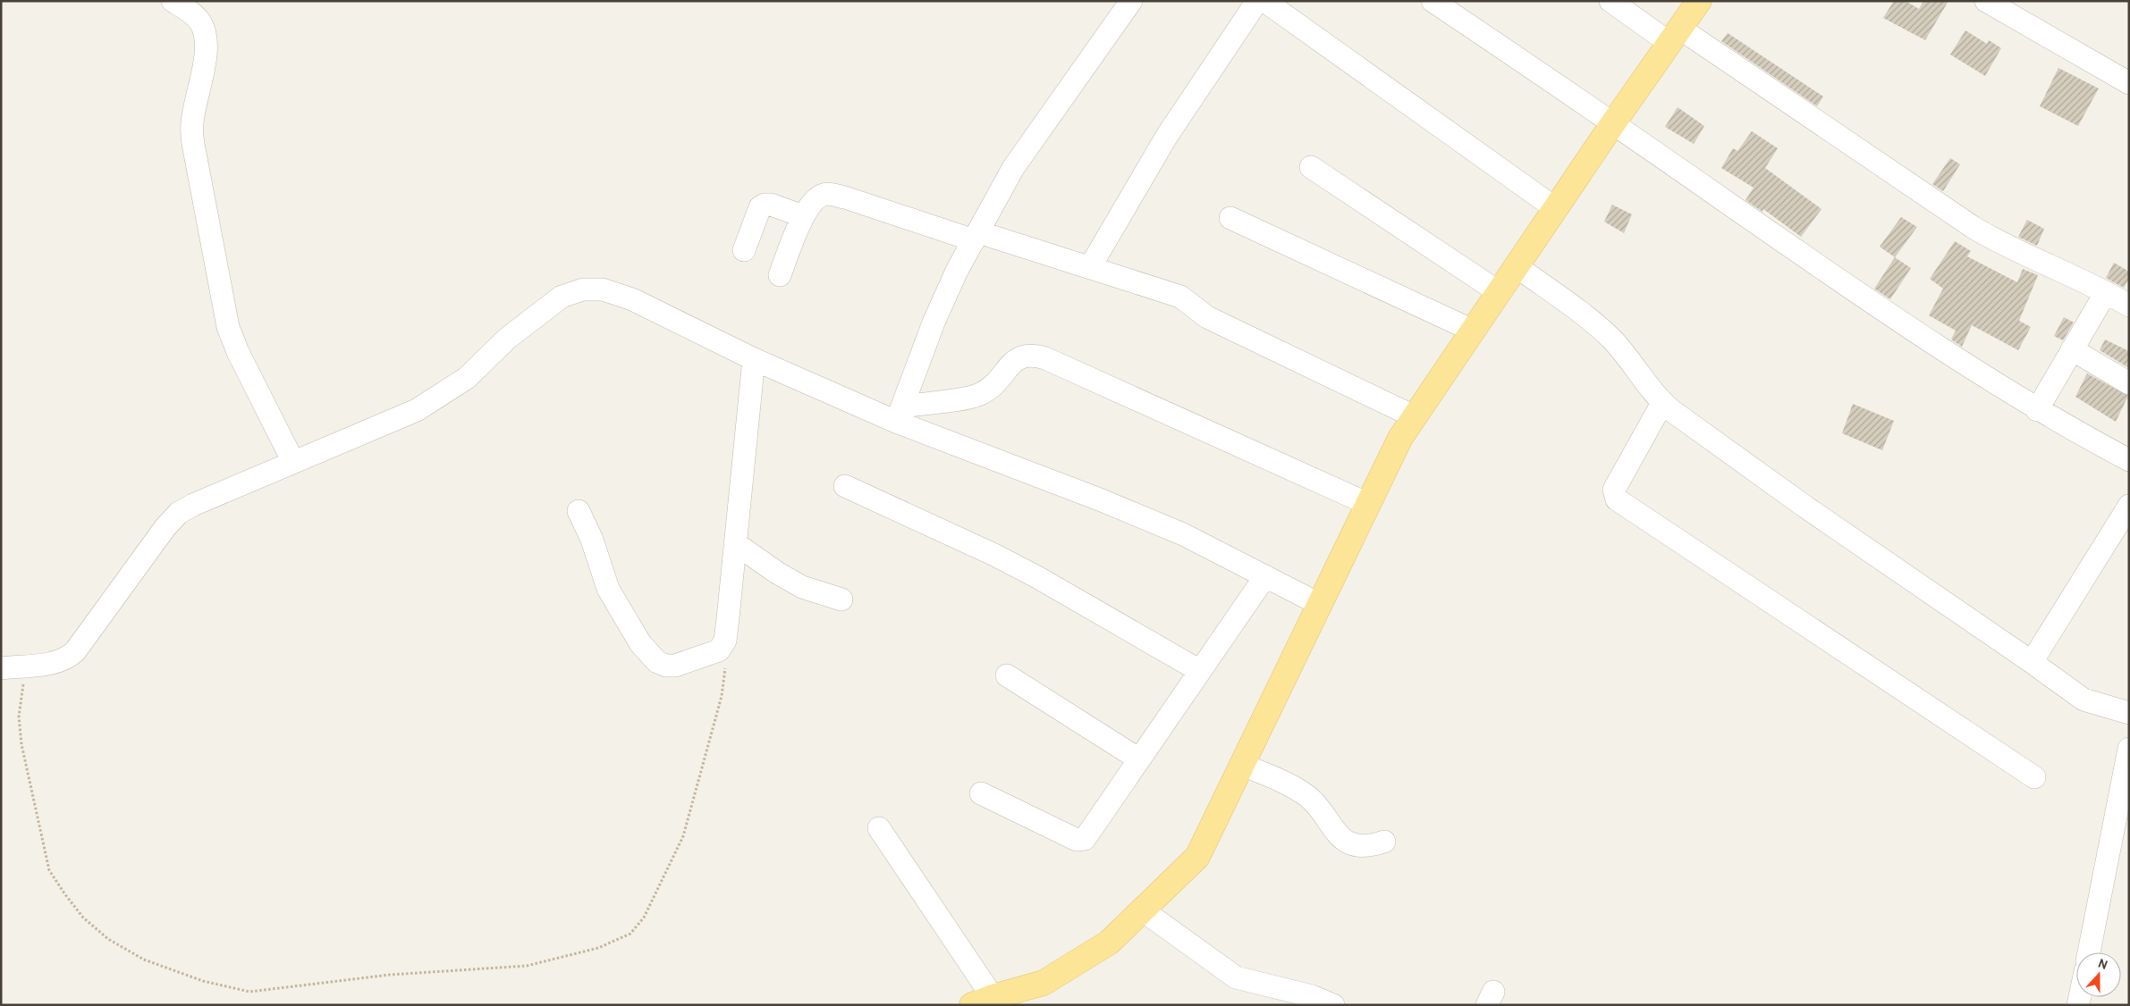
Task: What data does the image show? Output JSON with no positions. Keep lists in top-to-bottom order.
{
  "north": "top"
}
